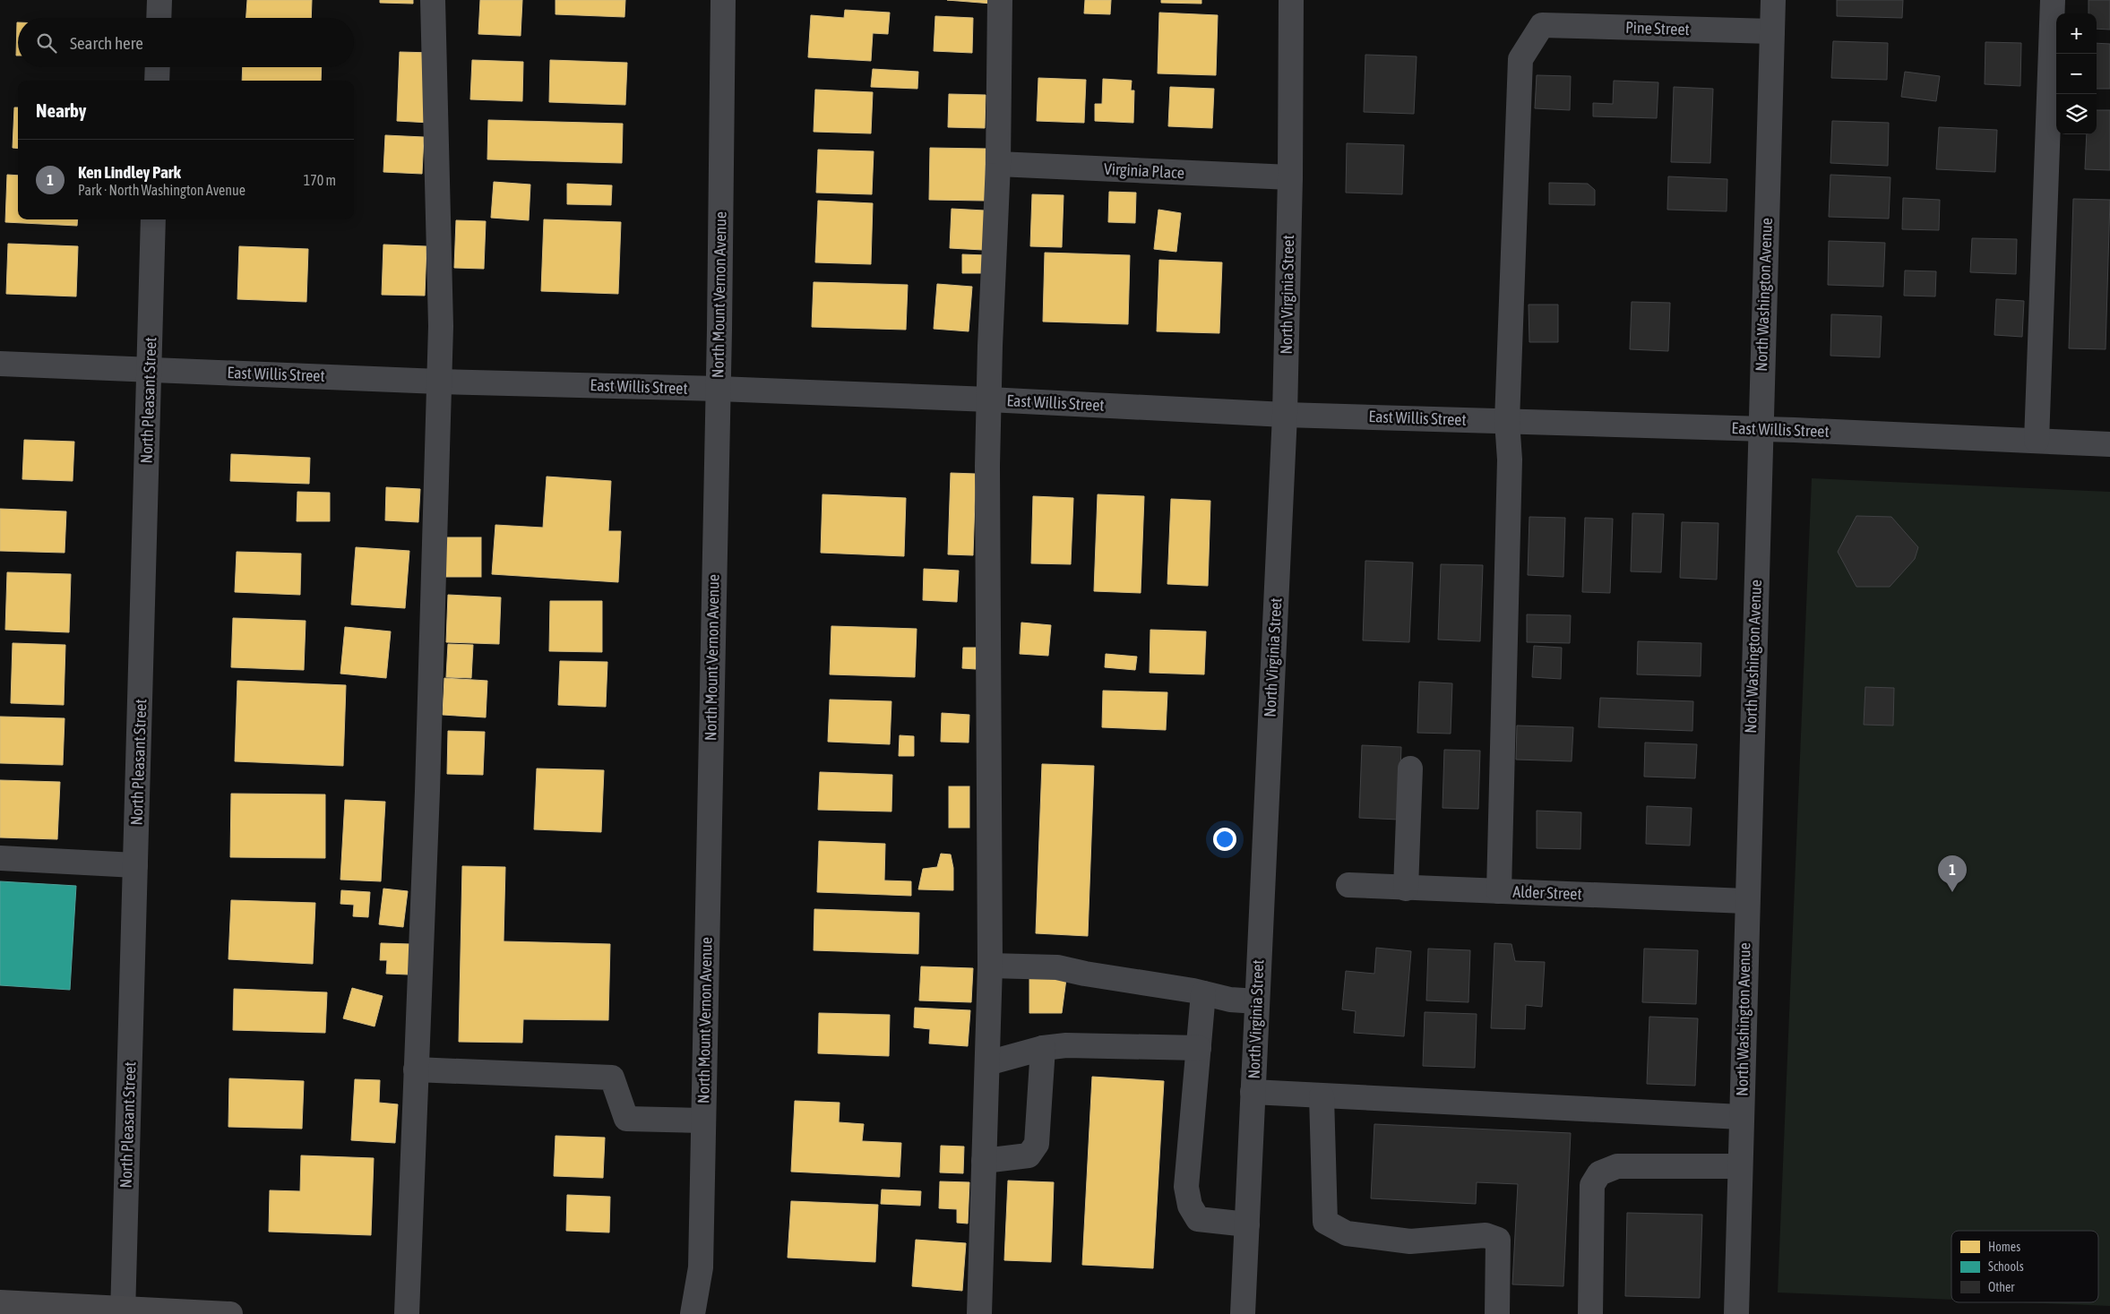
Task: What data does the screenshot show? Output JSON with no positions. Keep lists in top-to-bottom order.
{
  "streets": {
    "street": [
      "Pine Street",
      "Virginia Place",
      "North Mount Vernon Avenue",
      "North Virginia Street",
      "North Washington Avenue",
      "East Willis Street",
      "North Pleasant Street",
      "Alder Street"
    ]
  },
  "crossings": [
    ["Pine Street", "North Washington Avenue"],
    ["Pine Street", "East Willis Street"],
    ["Virginia Place", "North Virginia Street"],
    ["North Mount Vernon Avenue", "East Willis Street"],
    ["North Virginia Street", "East Willis Street"],
    ["North Washington Avenue", "East Willis Street"],
    ["North Washington Avenue", "Alder Street"],
    ["East Willis Street", "North Pleasant Street"]
  ],
  "legend": ["Homes", "Schools", "Other"],
  "page": {
    "map_buttons": ["+", "−"],
    "search": "Search here",
    "heading": "Nearby",
    "list": [
      {
        "mark": "1",
        "name": "Ken Lindley Park",
        "note": "Park · North Washington Avenue",
        "value": "170 m"
      }
    ],
    "pins": "1"
  }
}
